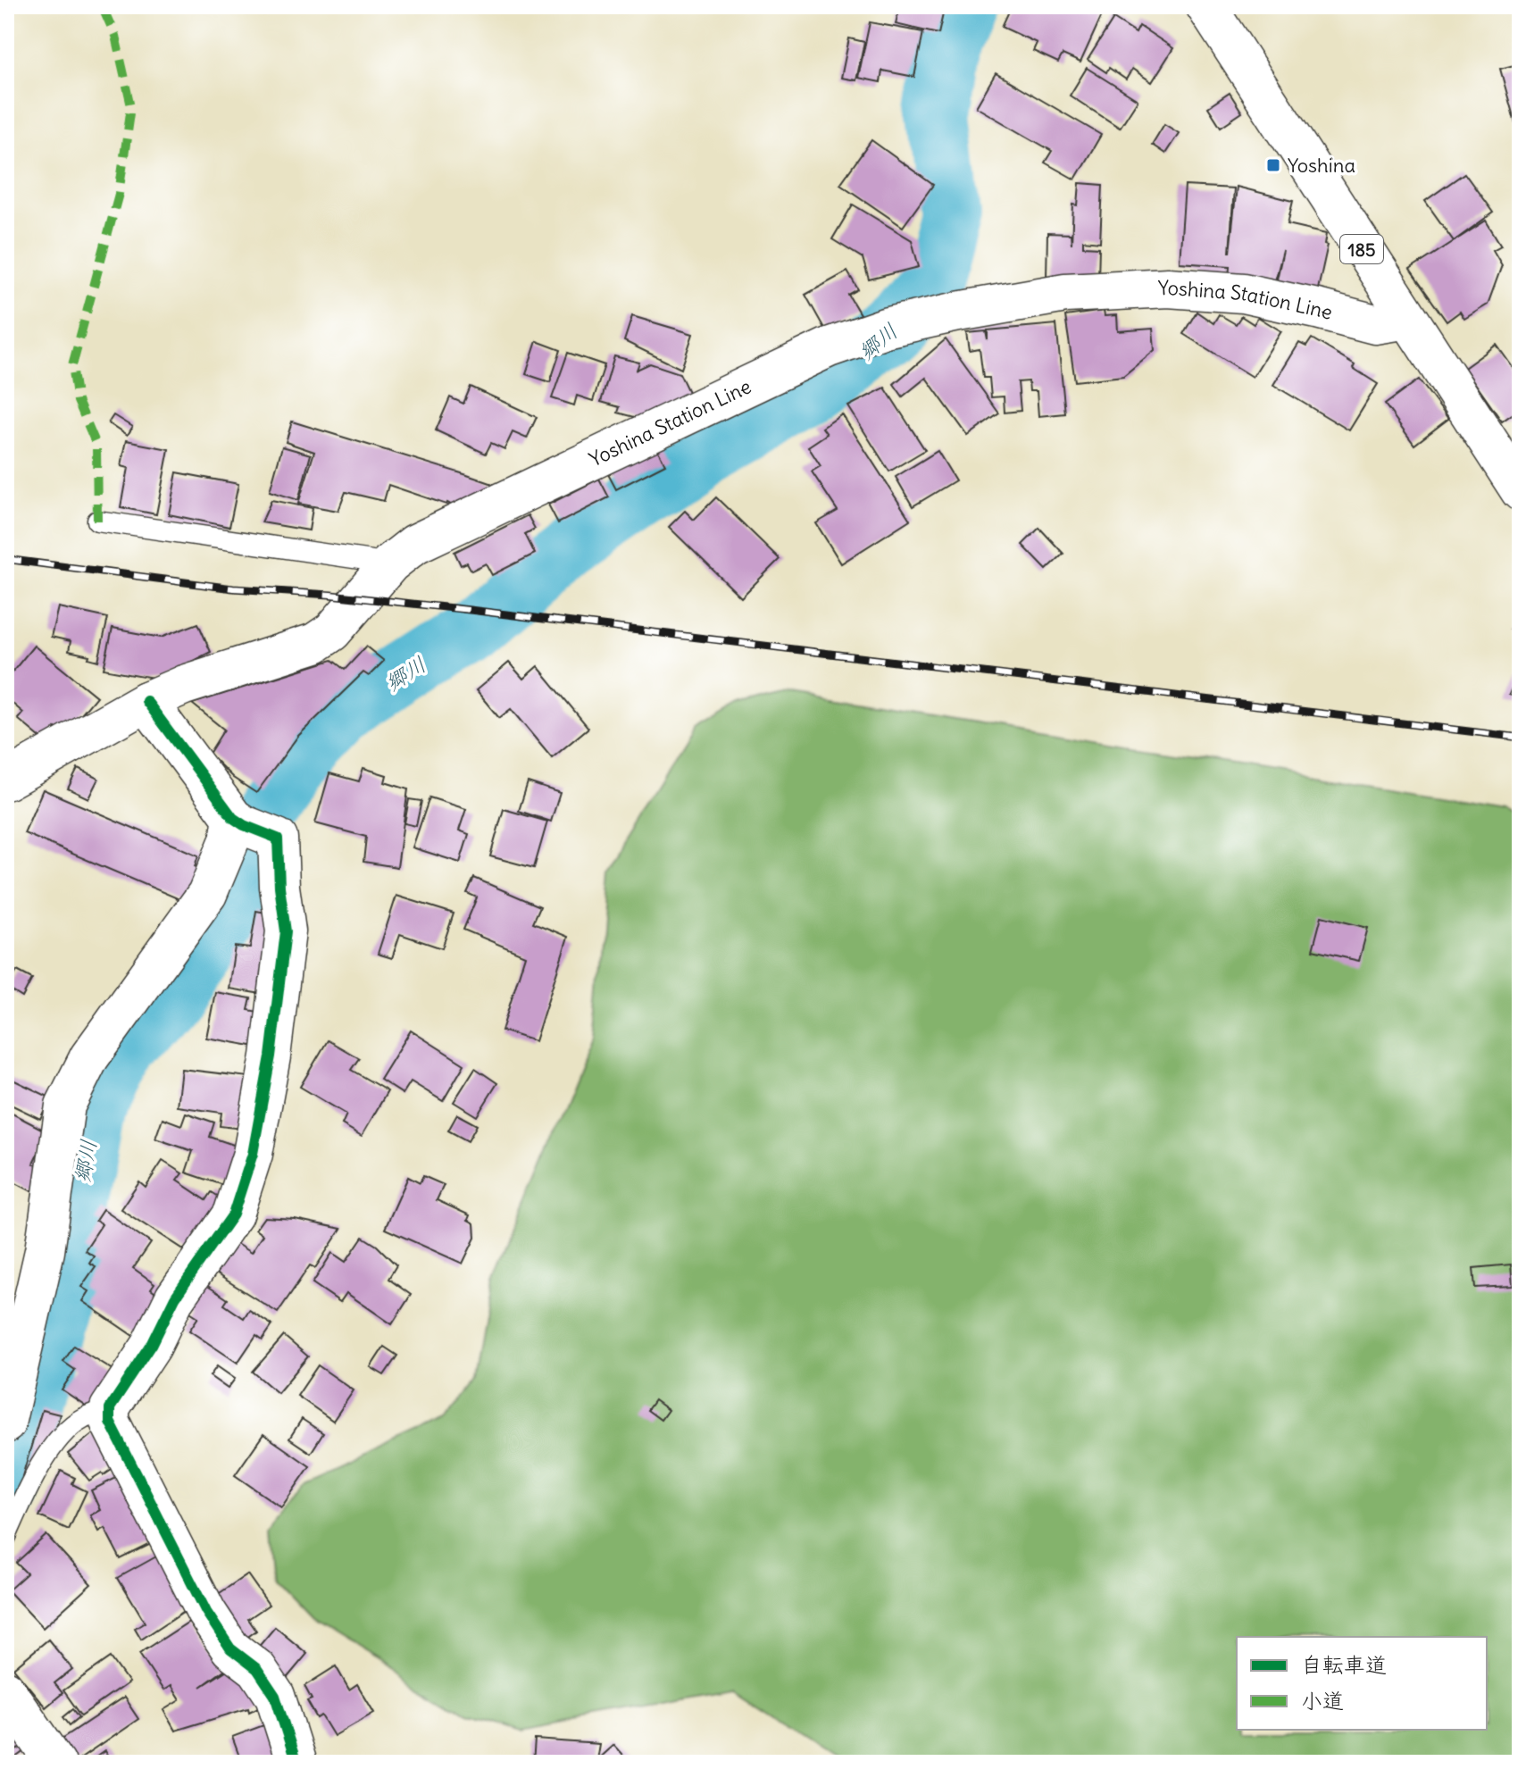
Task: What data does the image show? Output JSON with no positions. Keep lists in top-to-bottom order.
{
  "streets": {
    "main road": ["185", "Yoshina Station Line"]
  },
  "crossings": [
    ["185", "Yoshina Station Line"]
  ],
  "water": ["郷川"],
  "places": {
    "transit": ["Yoshina"]
  },
  "legend": ["自転車道", "小道"]
}
